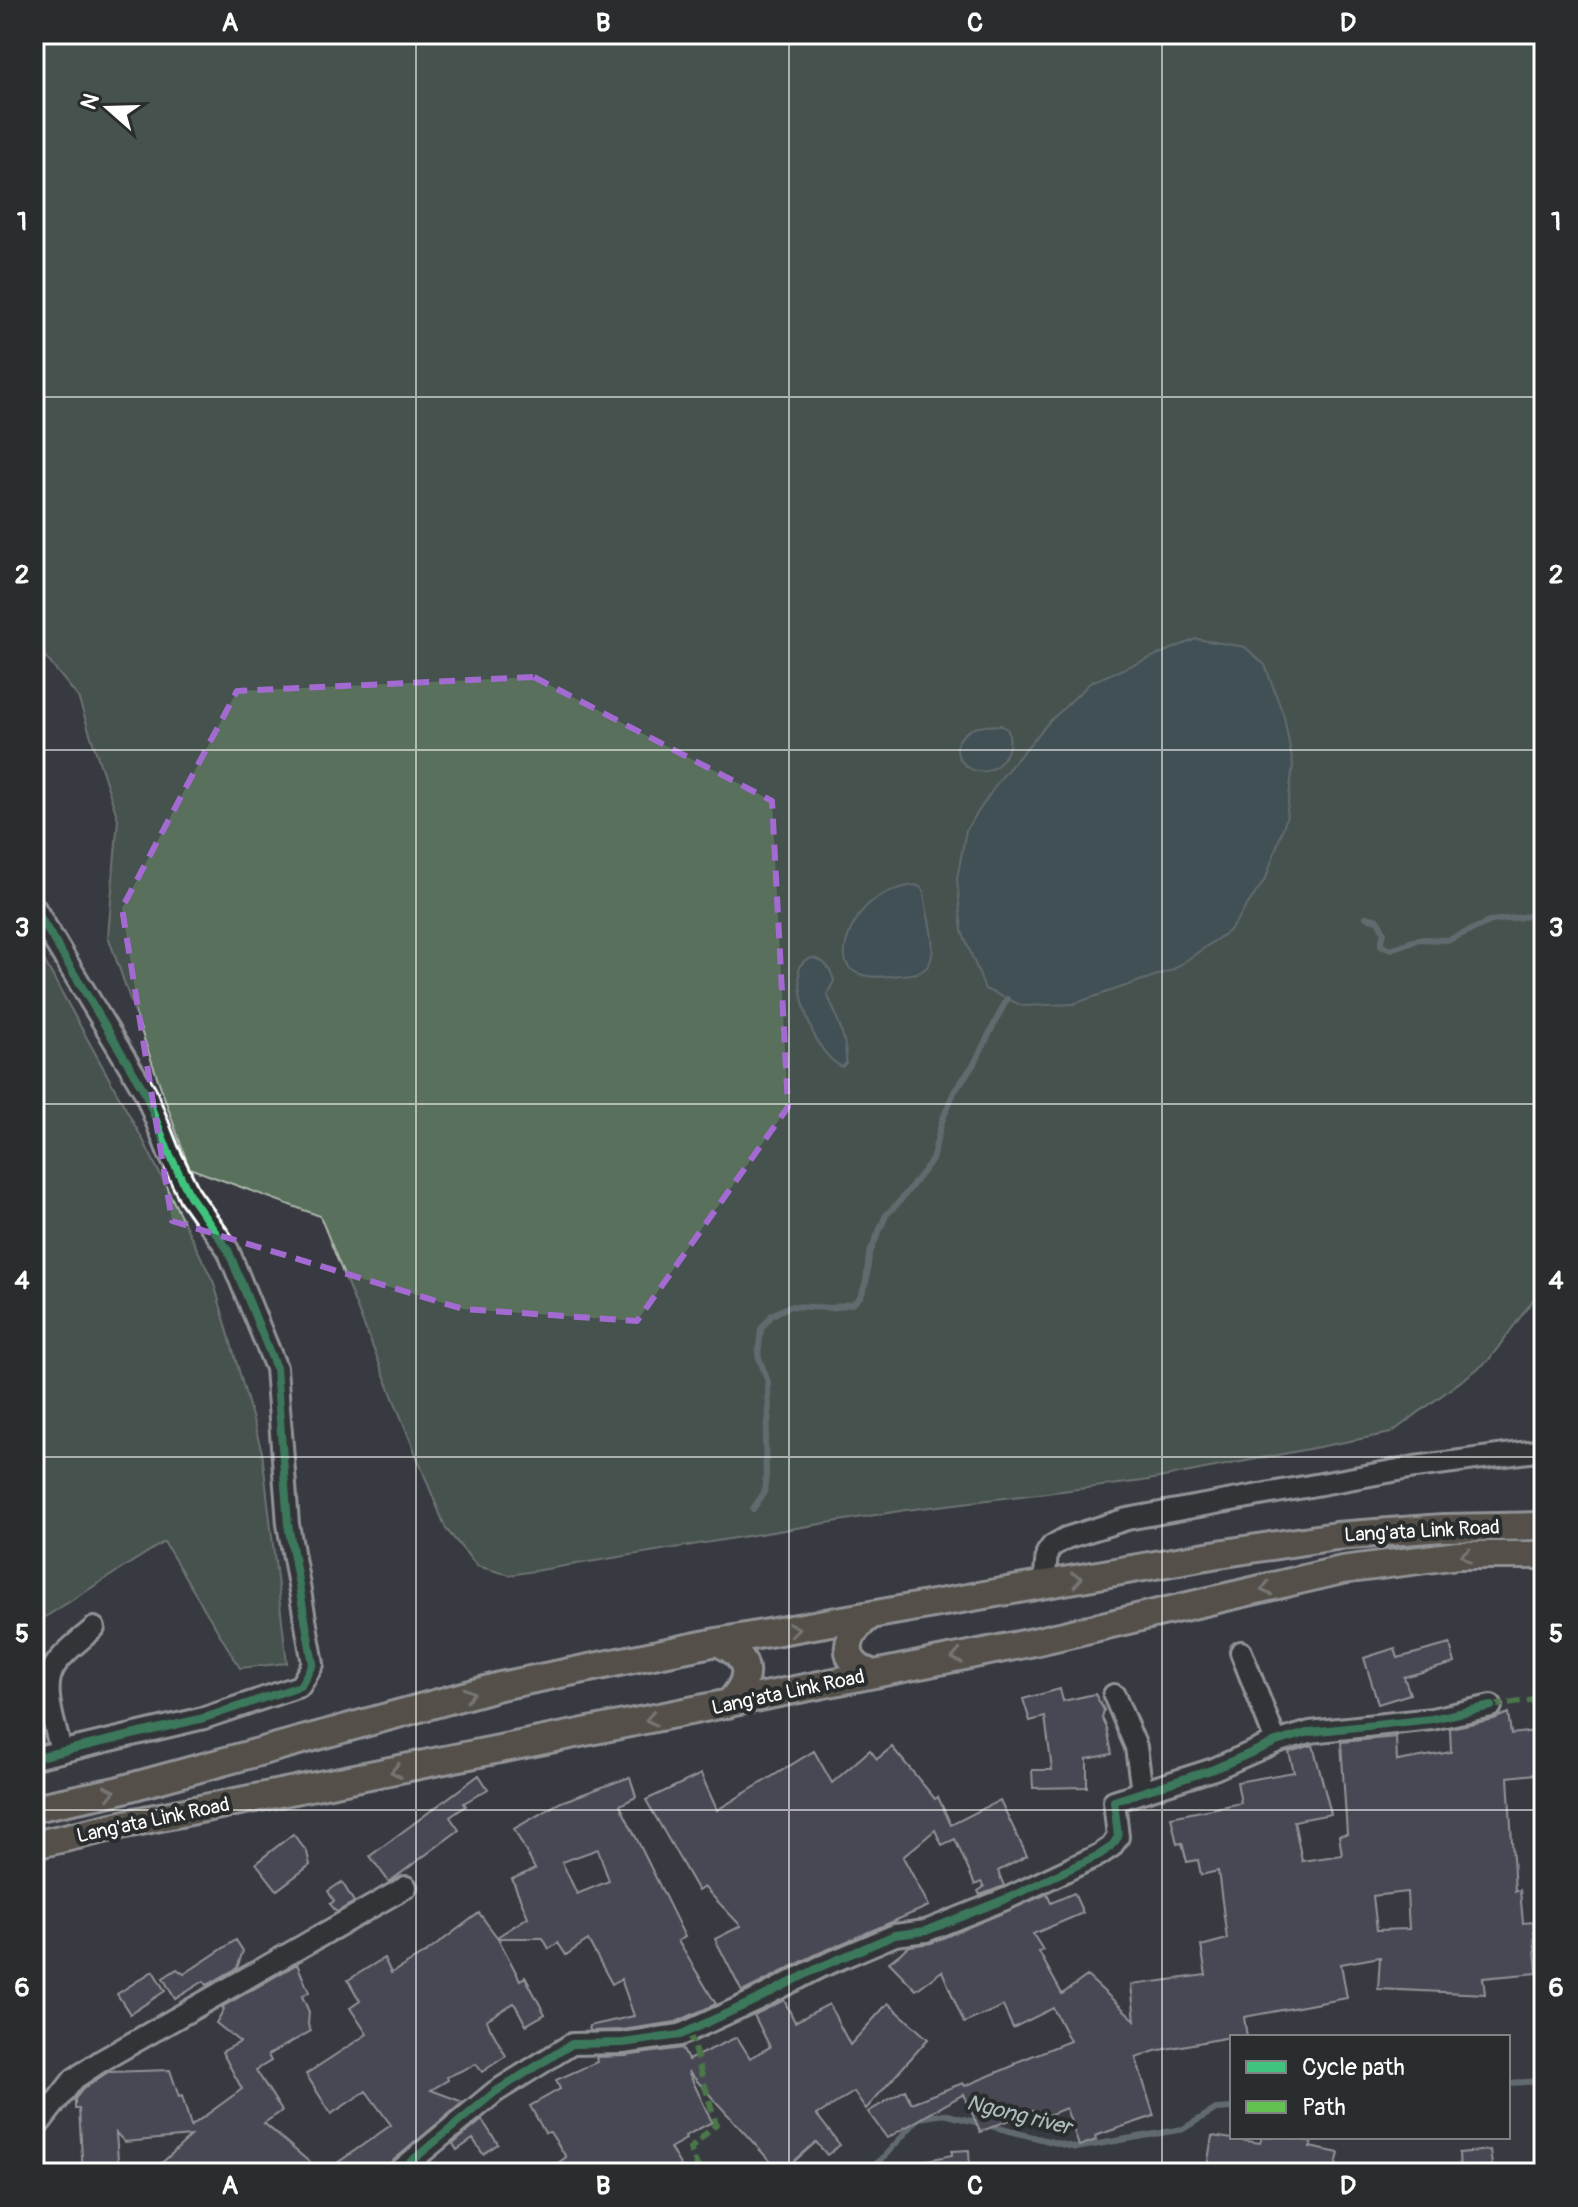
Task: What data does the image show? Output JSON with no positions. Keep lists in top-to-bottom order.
{
  "streets": {
    "main road": ["Lang'ata Link Road"]
  },
  "water": ["Ngong river"],
  "legend": ["Cycle path", "Path"],
  "north": "left",
  "grid": {
    "columns": [
      "A",
      "B",
      "C",
      "D"
    ],
    "rows": [
      "1",
      "2",
      "3",
      "4",
      "5",
      "6"
    ]
  }
}
